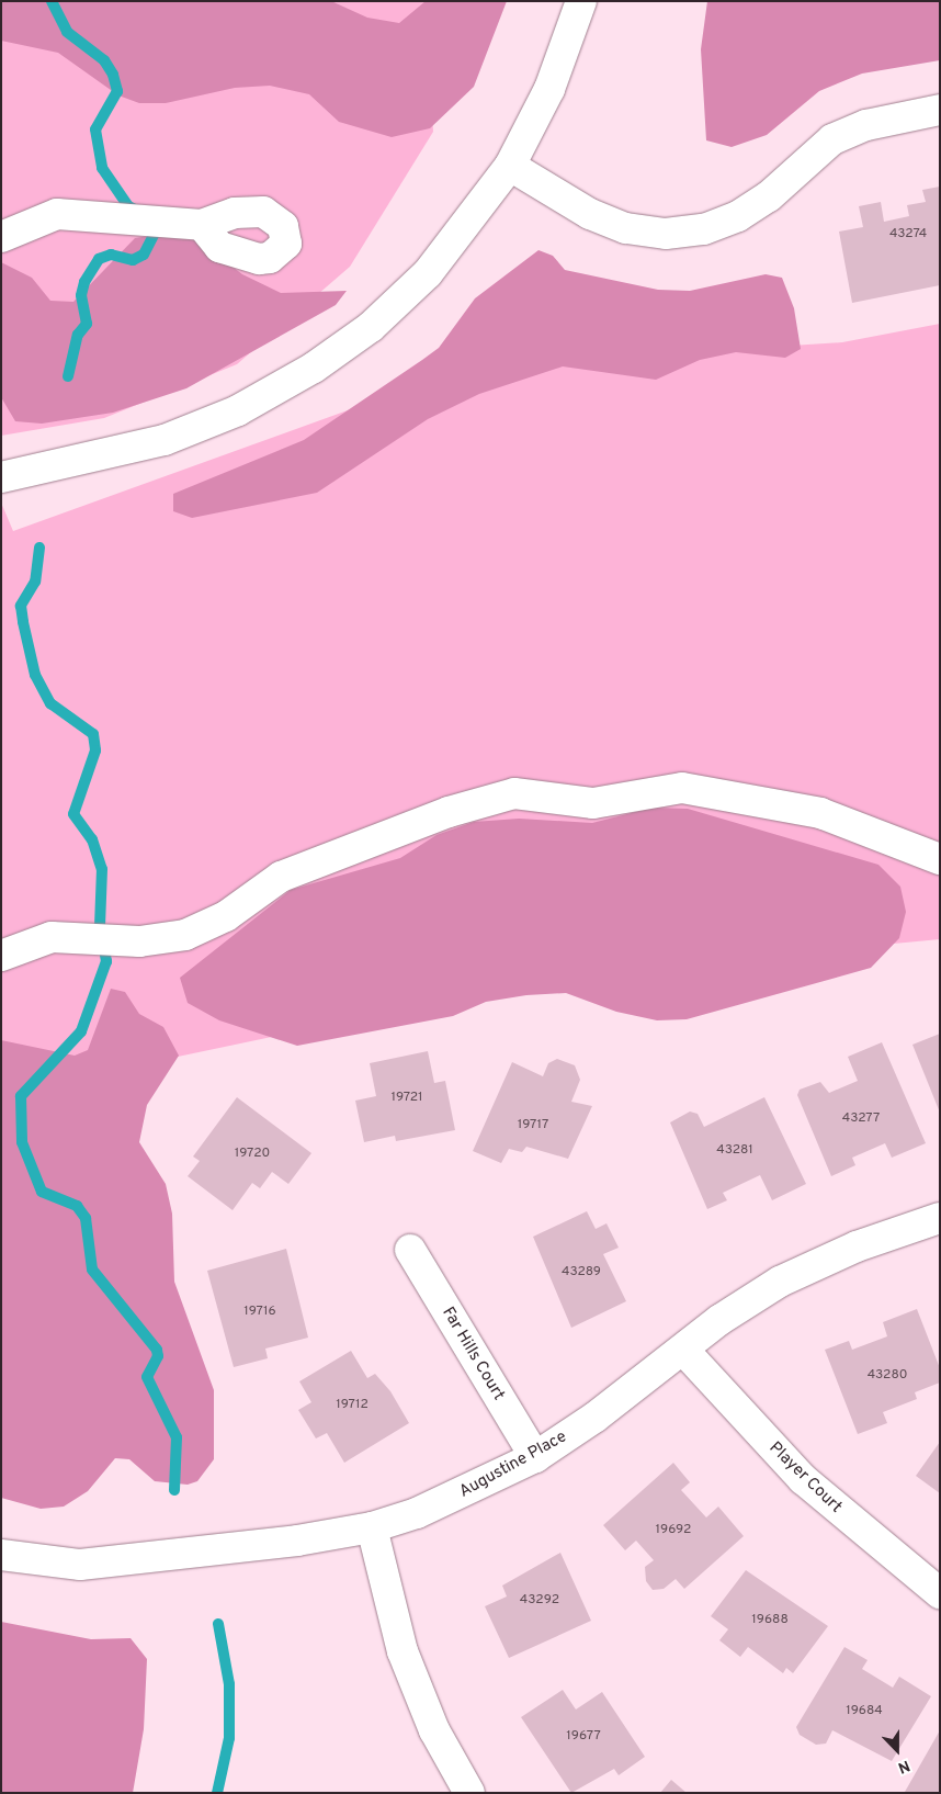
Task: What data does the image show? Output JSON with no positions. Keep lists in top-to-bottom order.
{
  "streets": {
    "street": ["Far Hills Court", "Augustine Place", "Player Court"]
  },
  "crossings": [
    ["Far Hills Court", "Augustine Place"],
    ["Augustine Place", "Player Court"]
  ],
  "house_numbers": [
    "43274",
    "19721",
    "43277",
    "19717",
    "43281",
    "19720",
    "43289",
    "19716",
    "43280",
    "19712",
    "19692",
    "43292",
    "19688",
    "19684",
    "19677"
  ],
  "north": "bottom"
}
